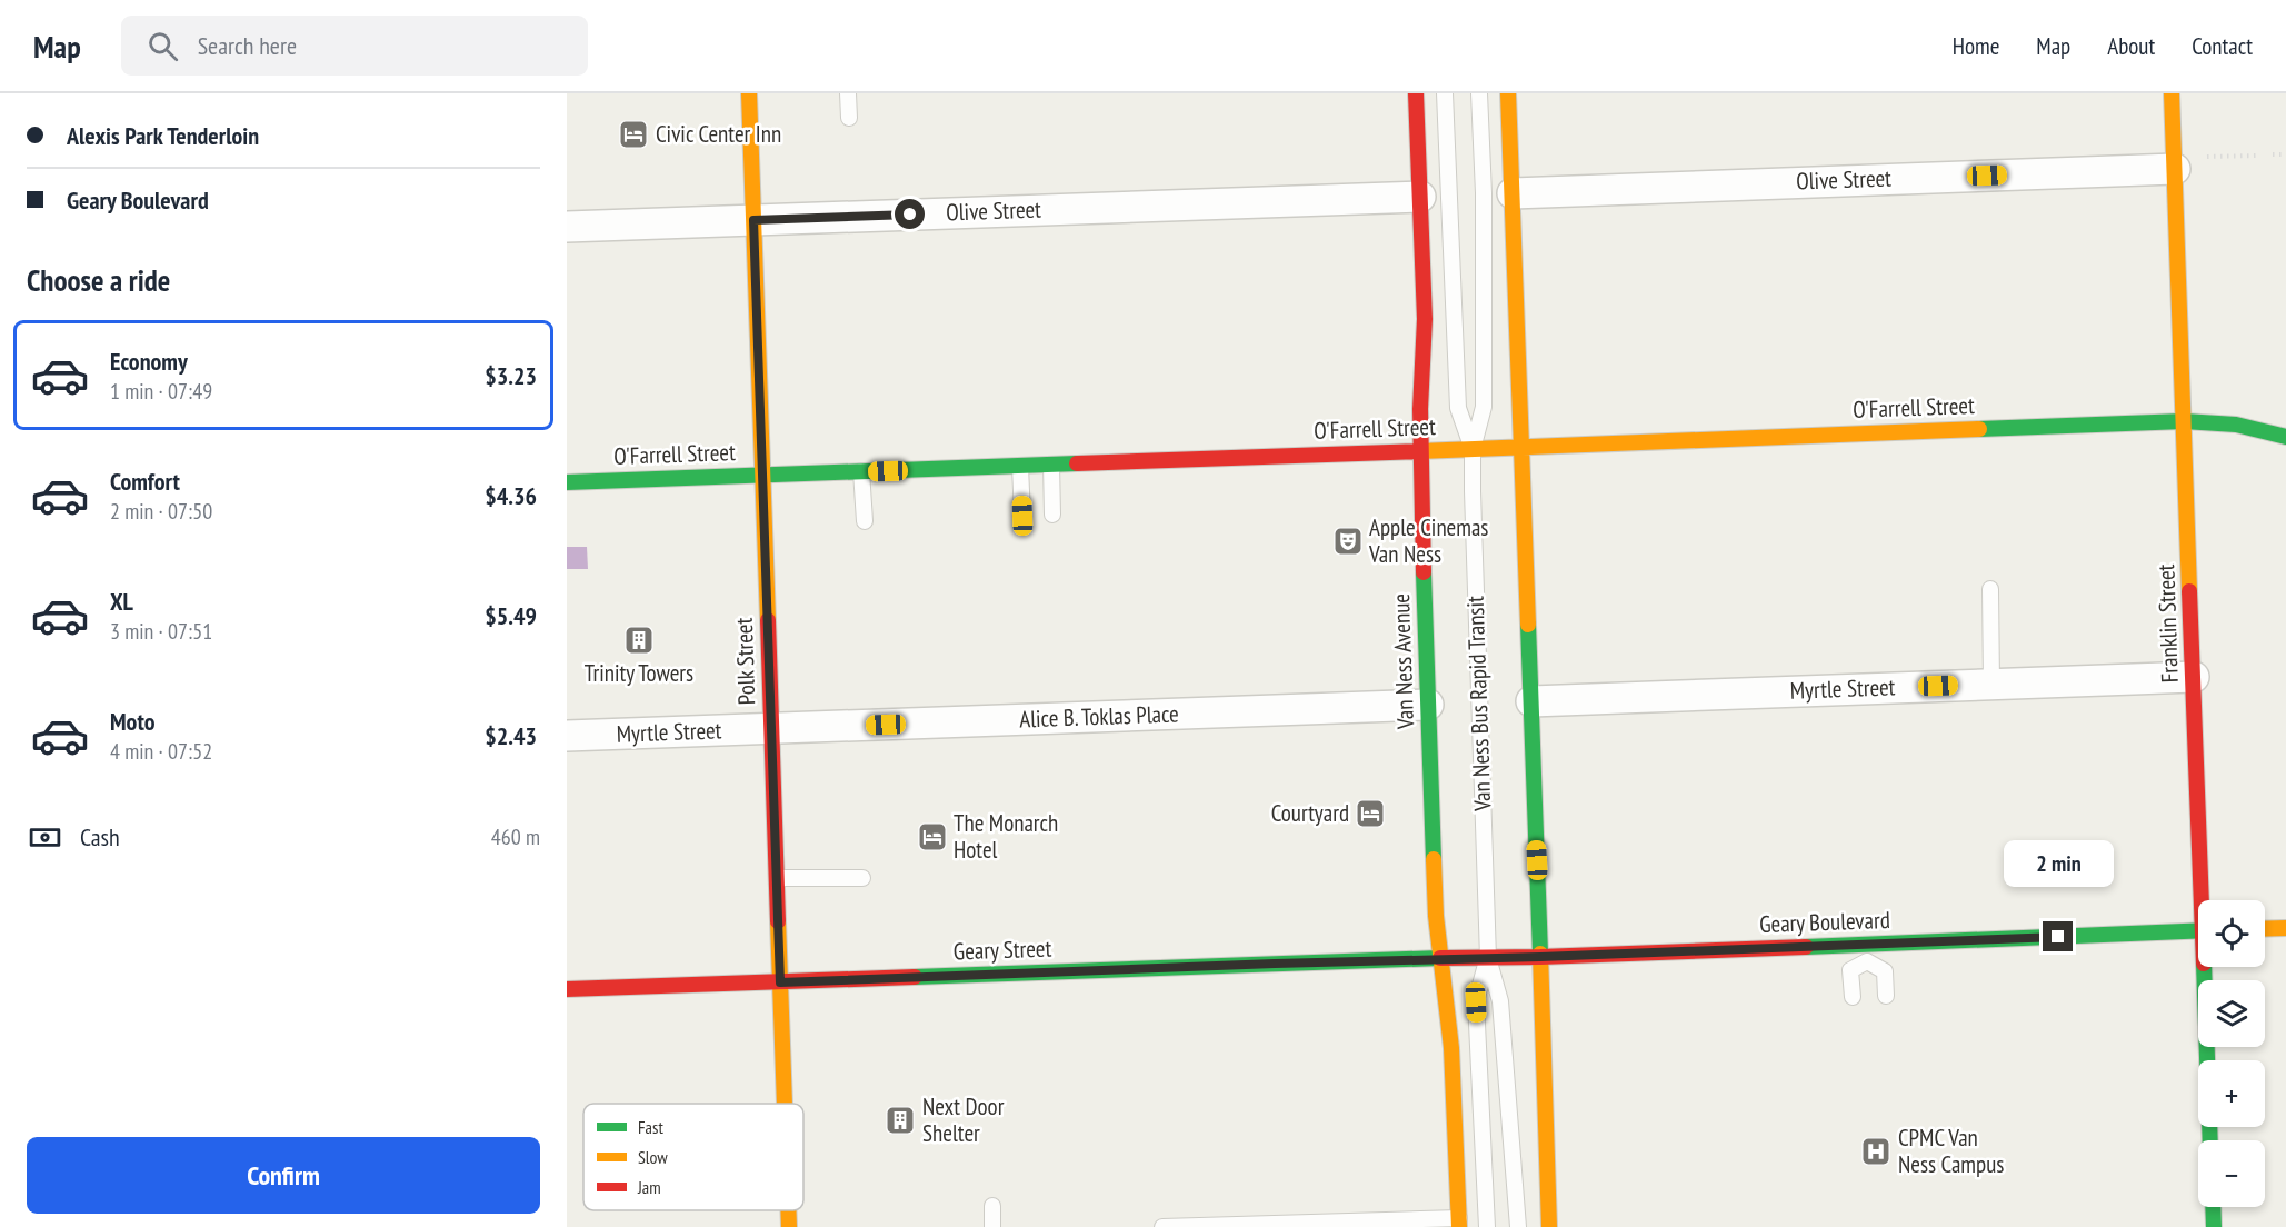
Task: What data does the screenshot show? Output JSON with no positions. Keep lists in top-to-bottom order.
{
  "streets": {
    "main road": [
      "O'Farrell Street",
      "Franklin Street",
      "Polk Street",
      "Van Ness Avenue",
      "Geary Boulevard",
      "Geary Street"
    ],
    "street": ["Olive Street", "Myrtle Street", "Alice B. Toklas Place"],
    "lane": ["Van Ness Bus Rapid Transit"]
  },
  "crossings": [
    ["Olive Street", "Franklin Street"],
    ["Olive Street", "Polk Street"],
    ["Olive Street", "Van Ness Avenue"],
    ["O'Farrell Street", "Franklin Street"],
    ["O'Farrell Street", "Polk Street"],
    ["O'Farrell Street", "Van Ness Avenue"],
    ["O'Farrell Street", "Van Ness Bus Rapid Transit"],
    ["Franklin Street", "Myrtle Street"],
    ["Polk Street", "Myrtle Street"],
    ["Polk Street", "Alice B. Toklas Place"],
    ["Polk Street", "Geary Street"],
    ["Van Ness Avenue", "Alice B. Toklas Place"],
    ["Van Ness Avenue", "Geary Boulevard"],
    ["Van Ness Avenue", "Geary Street"],
    ["Myrtle Street", "Alice B. Toklas Place"],
    ["Van Ness Bus Rapid Transit", "Geary Boulevard"],
    ["Geary Boulevard", "Geary Street"]
  ],
  "places": {
    "hotel": ["Civic Center Inn", "Courtyard", "The Monarch Hotel"],
    "theatre": ["Apple Cinemas Van Ness"],
    "building": ["Trinity Towers", "Next Door Shelter"],
    "hospital": ["CPMC Van Ness Campus"]
  },
  "legend": ["Fast", "Slow", "Jam"],
  "page": {
    "header": "Map",
    "search": "Search here",
    "nav": [
      "Home",
      "Map",
      "About",
      "Contact"
    ],
    "banner": ["Alexis Park Tenderloin", "Geary Boulevard"],
    "heading": "Choose a ride",
    "list": [
      {
        "name": "Economy",
        "note": "1 min · 07:49",
        "value": "$3.23"
      },
      {
        "name": "Comfort",
        "note": "2 min · 07:50",
        "value": "$4.36"
      },
      {
        "name": "XL",
        "note": "3 min · 07:51",
        "value": "$5.49"
      },
      {
        "name": "Moto",
        "note": "4 min · 07:52",
        "value": "$2.43"
      }
    ],
    "pay": ["Cash", "460 m"],
    "bubble": "2 min",
    "map_buttons": ["+", "−"],
    "buttons": "Confirm"
  }
}
